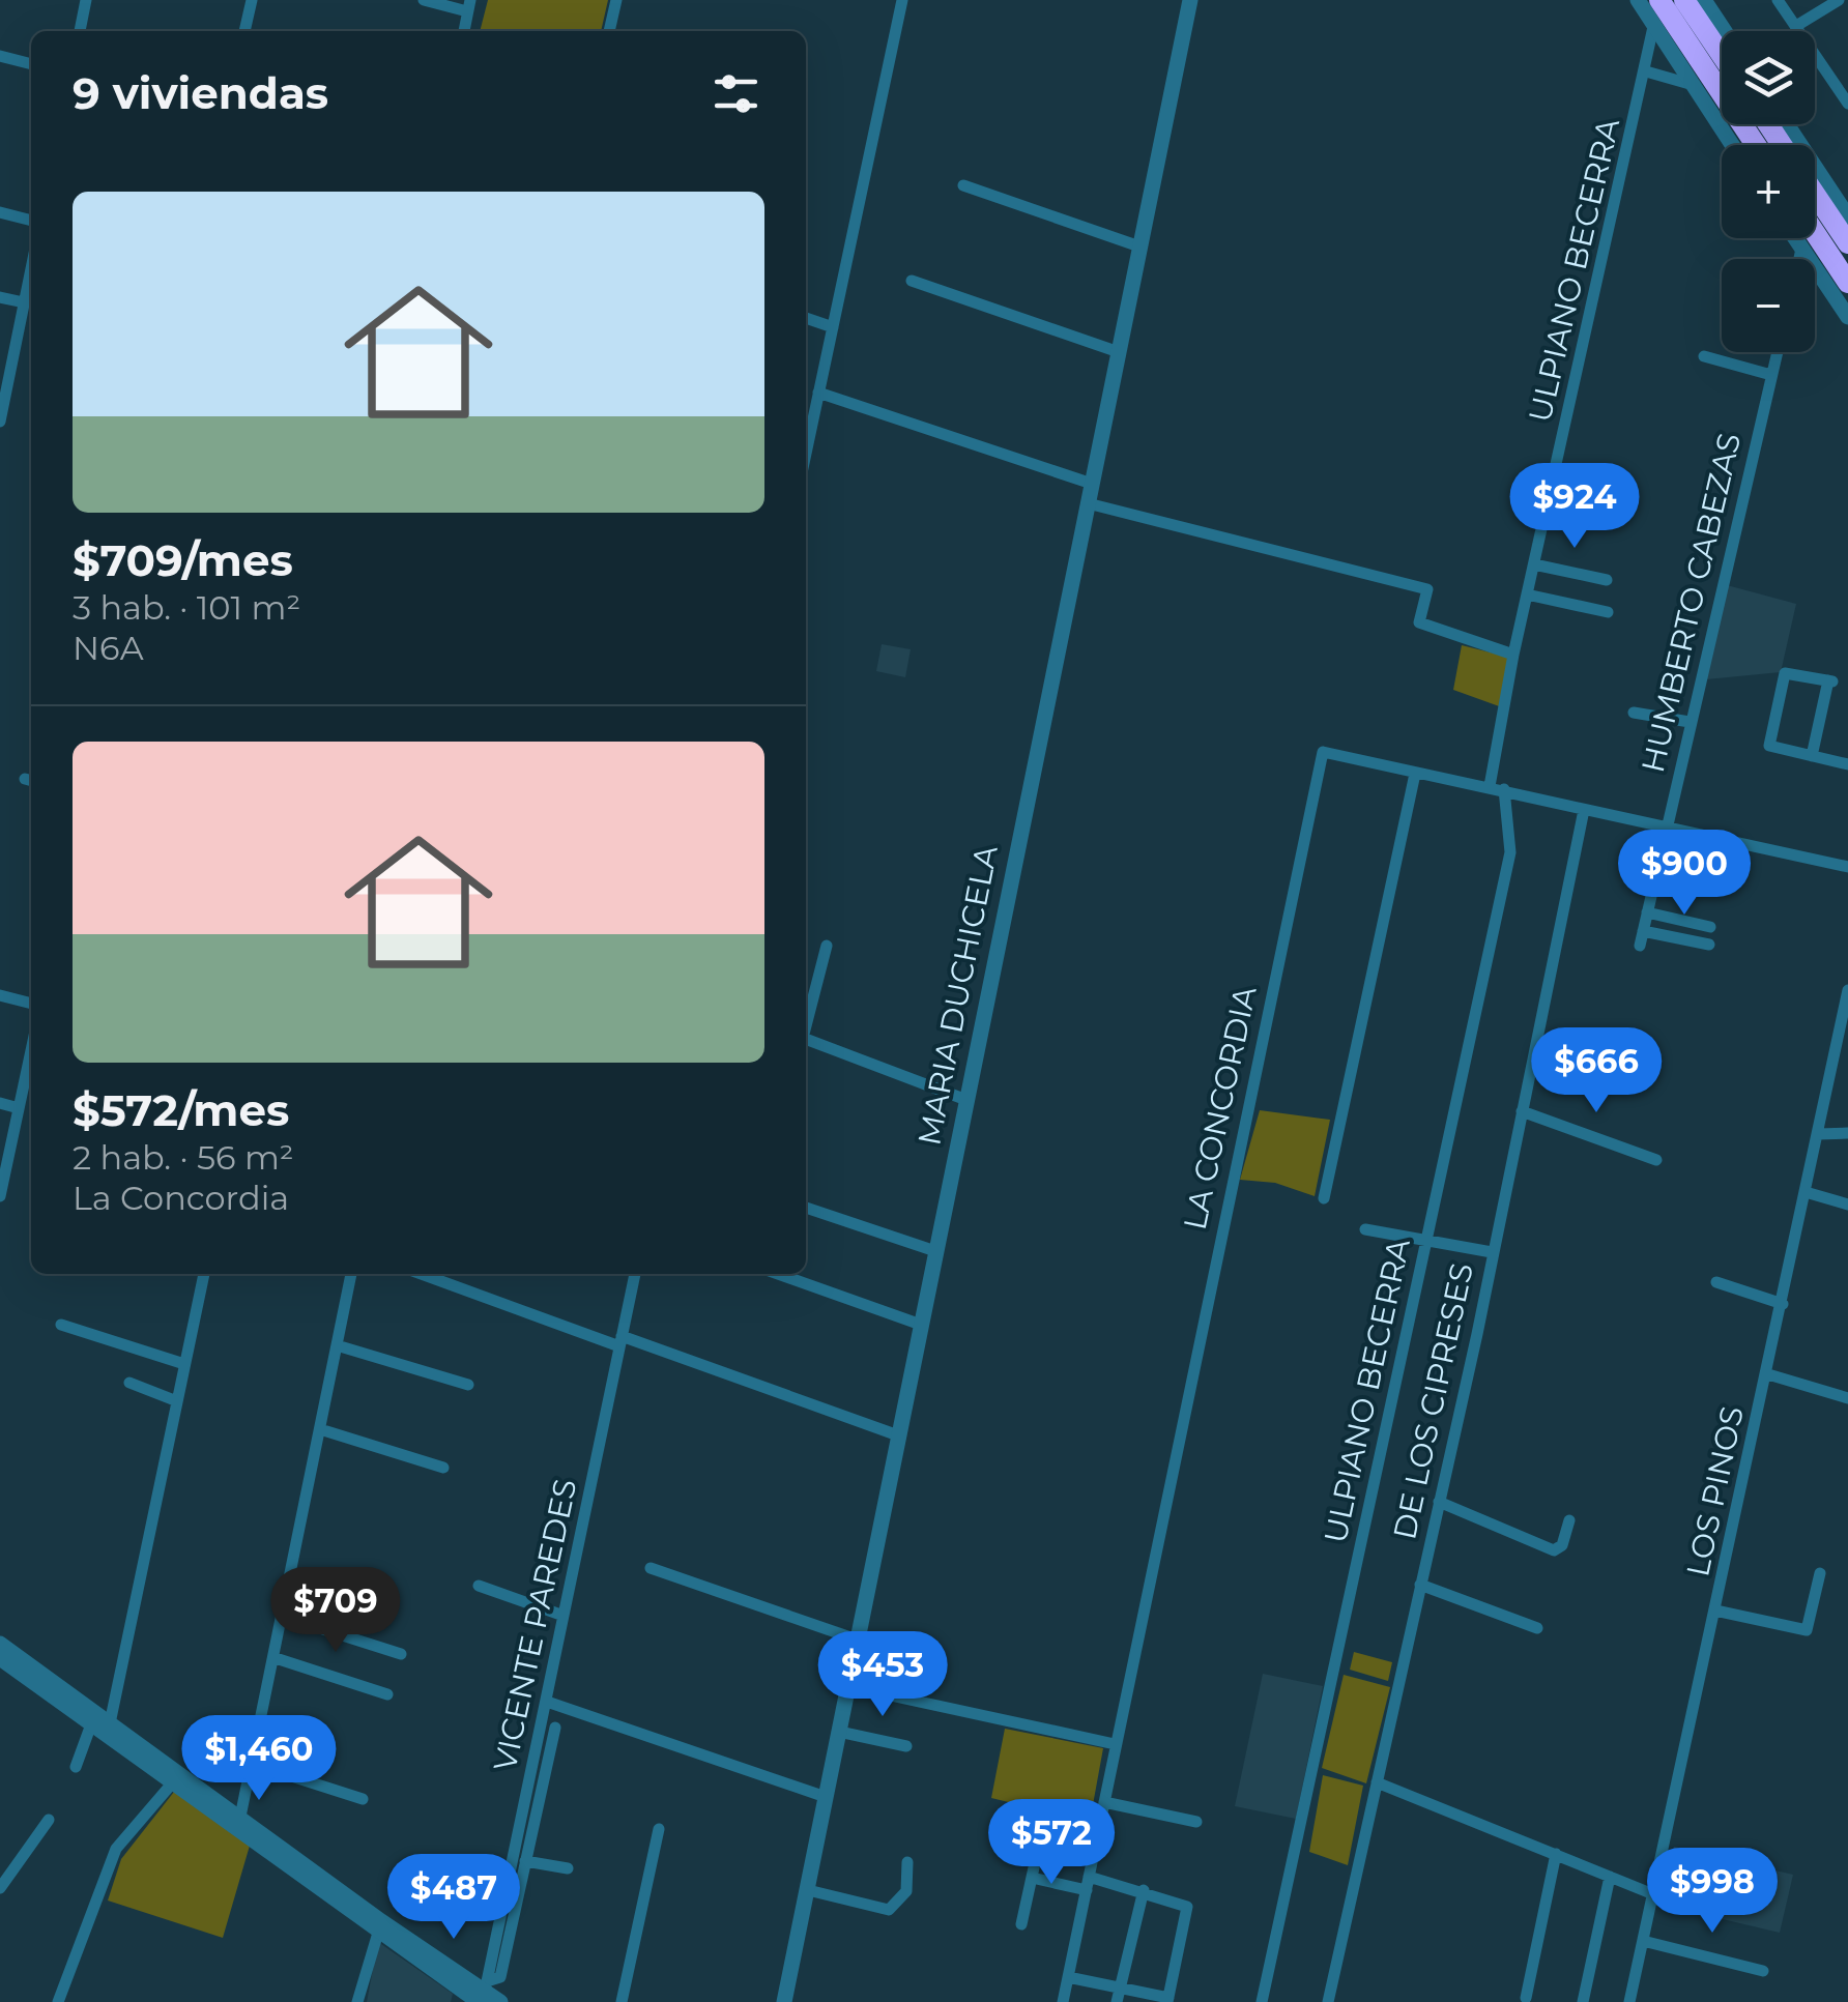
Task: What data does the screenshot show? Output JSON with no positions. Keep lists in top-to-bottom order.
{
  "streets": {
    "main road": ["MARIA DUCHICELA"],
    "street": [
      "ULPIANO BECERRA",
      "HUMBERTO CABEZAS",
      "LA CONCORDIA",
      "DE LOS CIPRESES",
      "LOS PINOS",
      "VICENTE PAREDES"
    ]
  },
  "crossings": [
    ["ULPIANO BECERRA", "LA CONCORDIA"],
    ["HUMBERTO CABEZAS", "LA CONCORDIA"],
    ["LA CONCORDIA", "DE LOS CIPRESES"]
  ],
  "page": {
    "map_buttons": ["+", "−"],
    "heading": "9 viviendas",
    "list": [
      {
        "name": "$709/mes",
        "note": "3 hab. · 101 m² · N6A"
      },
      {
        "name": "$572/mes",
        "note": "2 hab. · 56 m² · La Concordia"
      }
    ],
    "price": [
      "$924",
      "$900",
      "$666",
      "$709",
      "$453",
      "$1,460",
      "$572",
      "$998",
      "$487"
    ]
  }
}
